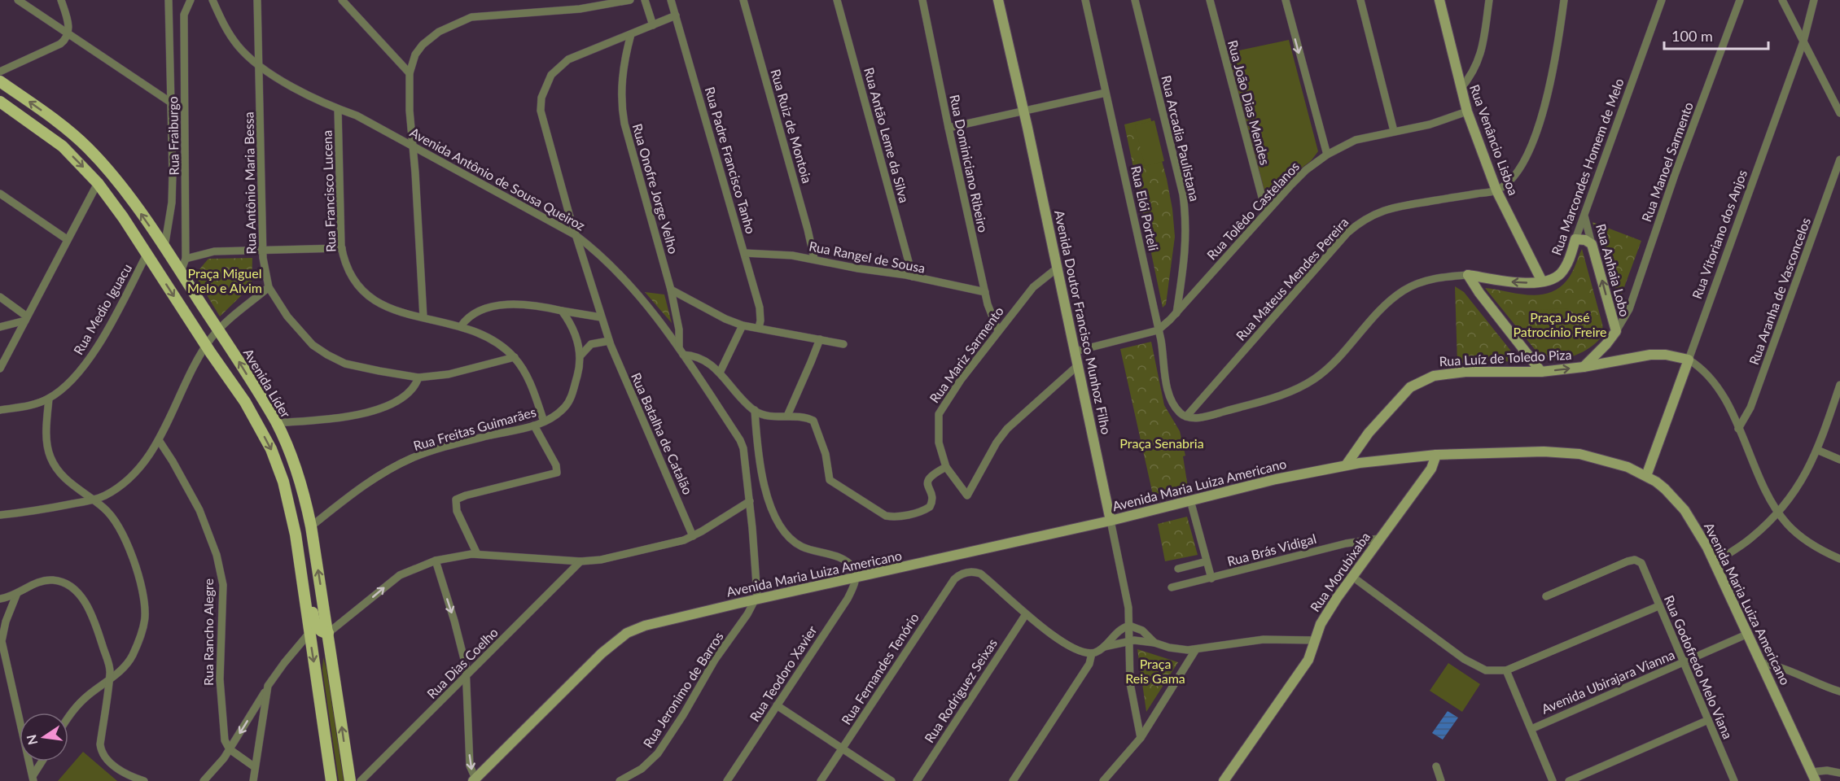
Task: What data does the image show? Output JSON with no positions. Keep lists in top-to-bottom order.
{
  "streets": {
    "main road": ["Avenida Líder"],
    "street": [
      "Rua João Dias Mendes",
      "Rua Ruiz de Montoia",
      "Rua Antão Leme da Silva",
      "Rua Fraiburgo",
      "Rua Arcadia Paulistana",
      "Rua Venâncio Lisboa",
      "Rua Padre Francisco Tanho",
      "Rua Manoel Sarmento",
      "Rua Dominiciano Ribeiro",
      "Rua Marcondes Homem de Melo",
      "Avenida Antônio de Sousa Queiroz",
      "Rua Antônio Maria Bessa",
      "Rua Onofre Jorge Velho",
      "Rua Francisco Lucena",
      "Rua Elói Porteli",
      "Rua Tolêdo Castelanos",
      "Rua Vitoriano dos Anjos",
      "Rua Rangel de Sousa",
      "Rua Anhaia Lobo",
      "Rua Mateus Mendes Pereira",
      "Rua Aranha de Vasconcelos",
      "Rua Medio Iguacu",
      "Avenida Doutor Francisco Munhoz Filho",
      "Rua Mariz Sarmento",
      "Rua Luíz de Toledo Piza",
      "Rua Freitas Guimarães",
      "Rua Batalha de Catalão",
      "Avenida Maria Luiza Americano",
      "Rua Brás Vidigal",
      "Rua Morubixaba",
      "Rua Rancho Alegre",
      "Rua Dias Coelho",
      "Rua Godofredo Melo Viana",
      "Rua Fernandes Tenório",
      "Rua Teodoro Xavier",
      "Avenida Ubirajara Vianna",
      "Rua Jeronimo de Barros",
      "Rua Rodriguez Seixas"
    ]
  },
  "crossings": [
    ["Rua João Dias Mendes", "Rua Tolêdo Castelanos"],
    ["Rua Ruiz de Montoia", "Rua Rangel de Sousa"],
    ["Rua Antão Leme da Silva", "Rua Rangel de Sousa"],
    ["Rua Fraiburgo", "Avenida Líder"],
    ["Rua Arcadia Paulistana", "Rua Tolêdo Castelanos"],
    ["Rua Venâncio Lisboa", "Rua Marcondes Homem de Melo"],
    ["Rua Venâncio Lisboa", "Rua Tolêdo Castelanos"],
    ["Rua Venâncio Lisboa", "Rua Mateus Mendes Pereira"],
    ["Rua Padre Francisco Tanho", "Rua Rangel de Sousa"],
    ["Rua Padre Francisco Tanho", "Rua Batalha de Catalão"],
    ["Rua Manoel Sarmento", "Rua Anhaia Lobo"],
    ["Rua Dominiciano Ribeiro", "Rua Rangel de Sousa"],
    ["Rua Dominiciano Ribeiro", "Rua Mariz Sarmento"],
    ["Rua Marcondes Homem de Melo", "Rua Elói Porteli"],
    ["Rua Marcondes Homem de Melo", "Rua Anhaia Lobo"],
    ["Rua Marcondes Homem de Melo", "Rua Mateus Mendes Pereira"],
    ["Avenida Antônio de Sousa Queiroz", "Rua Antônio Maria Bessa"],
    ["Avenida Antônio de Sousa Queiroz", "Rua Onofre Jorge Velho"],
    ["Avenida Antônio de Sousa Queiroz", "Rua Francisco Lucena"],
    ["Avenida Antônio de Sousa Queiroz", "Rua Batalha de Catalão"],
    ["Avenida Antônio de Sousa Queiroz", "Avenida Maria Luiza Americano"],
    ["Avenida Antônio de Sousa Queiroz", "Rua Jeronimo de Barros"],
    ["Rua Antônio Maria Bessa", "Rua Francisco Lucena"],
    ["Rua Onofre Jorge Velho", "Rua Batalha de Catalão"],
    ["Rua Francisco Lucena", "Rua Freitas Guimarães"],
    ["Rua Elói Porteli", "Rua Tolêdo Castelanos"],
    ["Rua Elói Porteli", "Rua Mateus Mendes Pereira"],
    ["Rua Tolêdo Castelanos", "Avenida Doutor Francisco Munhoz Filho"],
    ["Rua Vitoriano dos Anjos", "Rua Luíz de Toledo Piza"],
    ["Rua Vitoriano dos Anjos", "Avenida Maria Luiza Americano"],
    ["Rua Aranha de Vasconcelos", "Rua Luíz de Toledo Piza"],
    ["Avenida Doutor Francisco Munhoz Filho", "Rua Mariz Sarmento"],
    ["Avenida Doutor Francisco Munhoz Filho", "Avenida Maria Luiza Americano"],
    ["Rua Luíz de Toledo Piza", "Avenida Maria Luiza Americano"],
    ["Avenida Líder", "Rua Freitas Guimarães"],
    ["Avenida Maria Luiza Americano", "Rua Morubixaba"],
    ["Avenida Maria Luiza Americano", "Rua Teodoro Xavier"],
    ["Avenida Maria Luiza Americano", "Avenida Ubirajara Vianna"],
    ["Avenida Maria Luiza Americano", "Rua Jeronimo de Barros"],
    ["Rua Brás Vidigal", "Rua Morubixaba"],
    ["Rua Godofredo Melo Viana", "Avenida Ubirajara Vianna"],
    ["Rua Fernandes Tenório", "Rua Rodriguez Seixas"]
  ],
  "one_way": ["Rua Anhaia Lobo"],
  "parks": [
    "Praça Miguel Melo e Alvim",
    "Praça José Patrocínio Freire",
    "Praça Senabria",
    "Praça Reis Gama"
  ],
  "scale_bar": "100 m",
  "north": "left"
}
